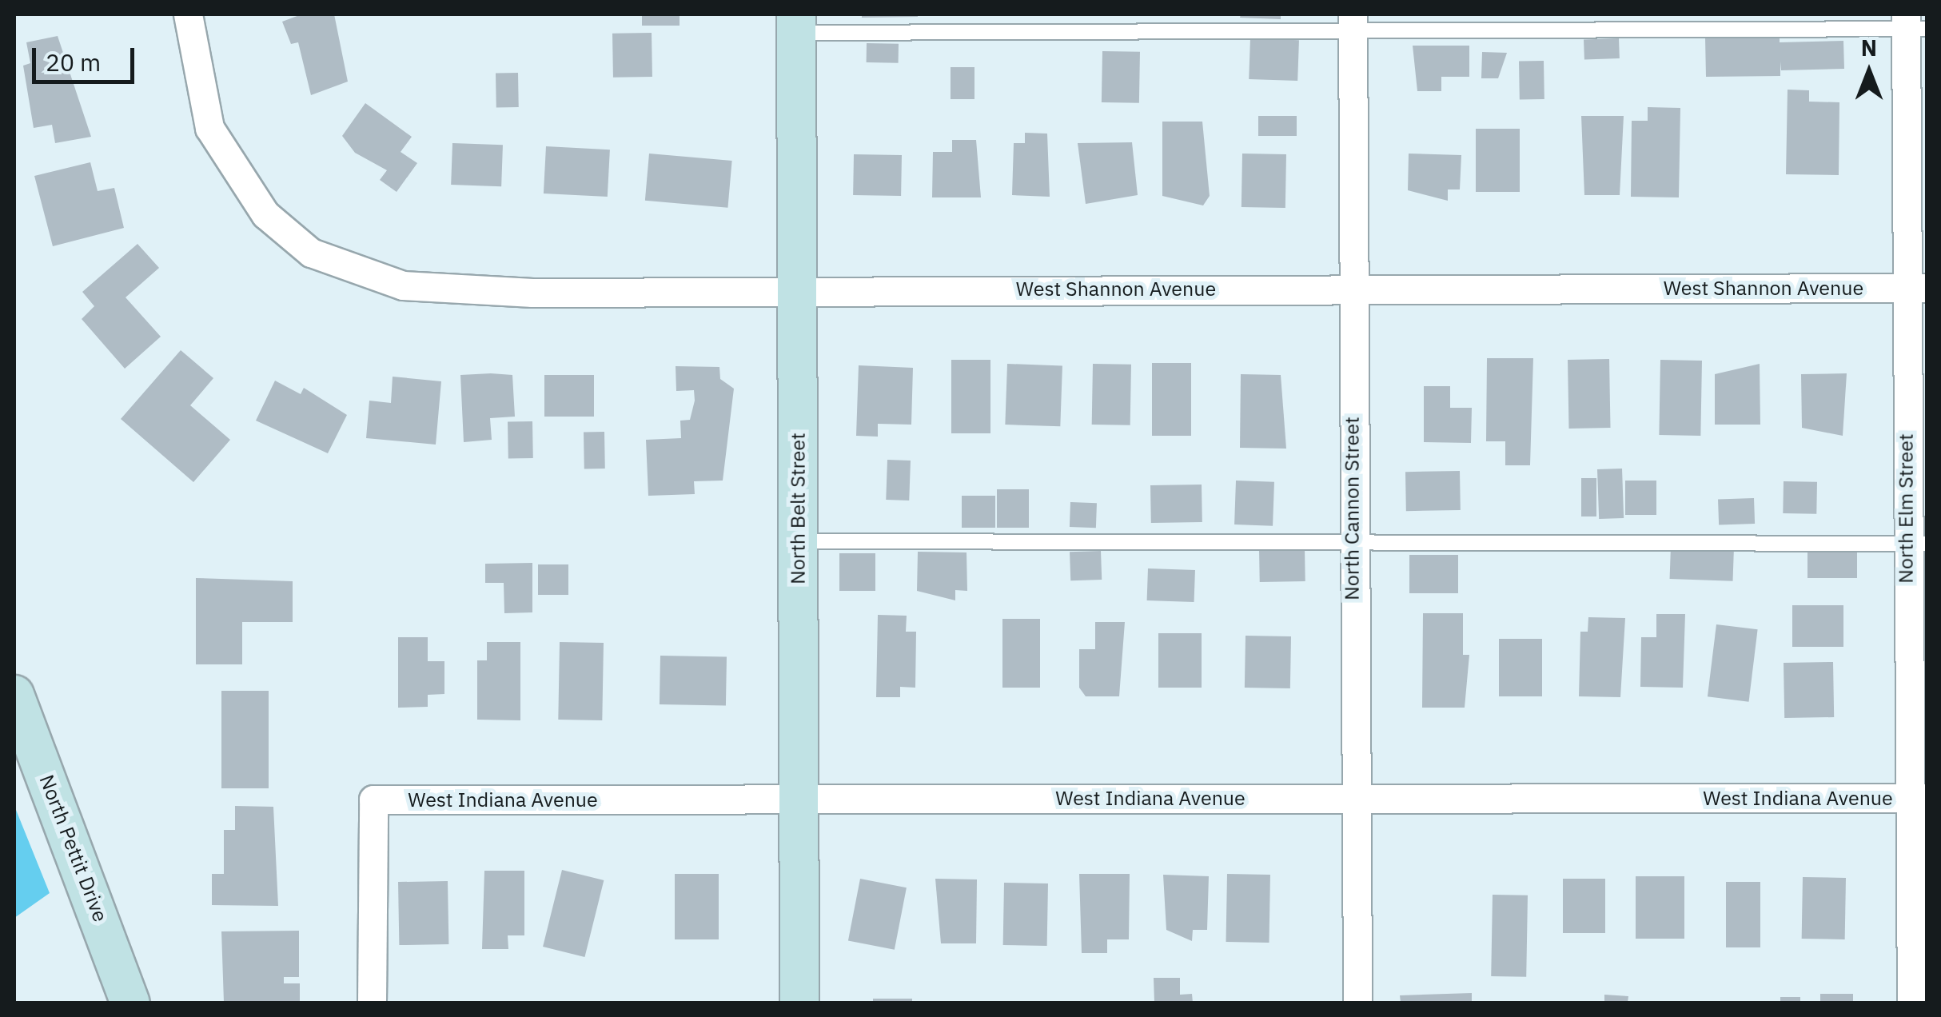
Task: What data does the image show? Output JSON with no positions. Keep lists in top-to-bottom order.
{
  "streets": {
    "street": [
      "West Shannon Avenue",
      "North Belt Street",
      "North Cannon Street",
      "North Elm Street",
      "West Indiana Avenue",
      "North Pettit Drive"
    ]
  },
  "crossings": [
    ["West Shannon Avenue", "North Belt Street"],
    ["West Shannon Avenue", "North Cannon Street"],
    ["West Shannon Avenue", "North Elm Street"],
    ["North Belt Street", "West Indiana Avenue"],
    ["North Cannon Street", "West Indiana Avenue"],
    ["North Elm Street", "West Indiana Avenue"]
  ],
  "scale_bar": "20 m",
  "north": "top"
}
